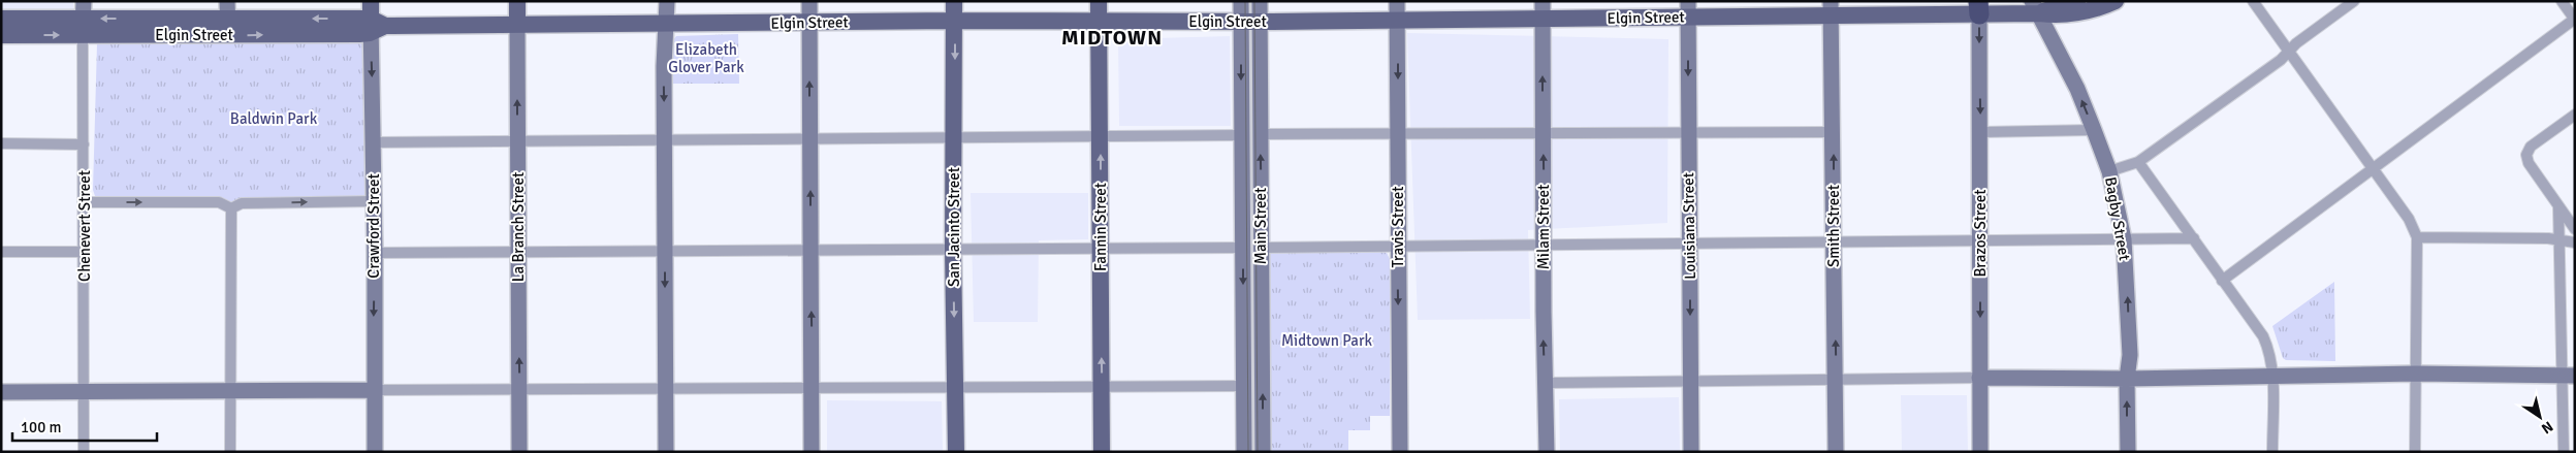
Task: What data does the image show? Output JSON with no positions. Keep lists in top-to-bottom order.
{
  "streets": {
    "main road": [
      "Elgin Street",
      "Bagby Street",
      "Chenevert Street",
      "Crawford Street",
      "Main Street",
      "Louisiana Street",
      "Smith Street",
      "La Branch Street",
      "San Jacinto Street",
      "Fannin Street",
      "Travis Street",
      "Milam Street",
      "Brazos Street"
    ]
  },
  "crossings": [
    ["Elgin Street", "Bagby Street"],
    ["Elgin Street", "Chenevert Street"],
    ["Elgin Street", "Crawford Street"],
    ["Elgin Street", "Main Street"],
    ["Elgin Street", "Louisiana Street"],
    ["Elgin Street", "Smith Street"],
    ["Elgin Street", "La Branch Street"],
    ["Elgin Street", "San Jacinto Street"],
    ["Elgin Street", "Fannin Street"],
    ["Elgin Street", "Travis Street"],
    ["Elgin Street", "Milam Street"],
    ["Elgin Street", "Brazos Street"]
  ],
  "one_way": [
    "Bagby Street",
    "Crawford Street",
    "Louisiana Street",
    "Smith Street",
    "La Branch Street",
    "Fannin Street",
    "Travis Street",
    "Milam Street",
    "Brazos Street"
  ],
  "districts": ["MIDTOWN"],
  "parks": ["Elizabeth Glover Park", "Baldwin Park", "Midtown Park"],
  "scale_bar": "100 m",
  "north": "bottom right"
}
